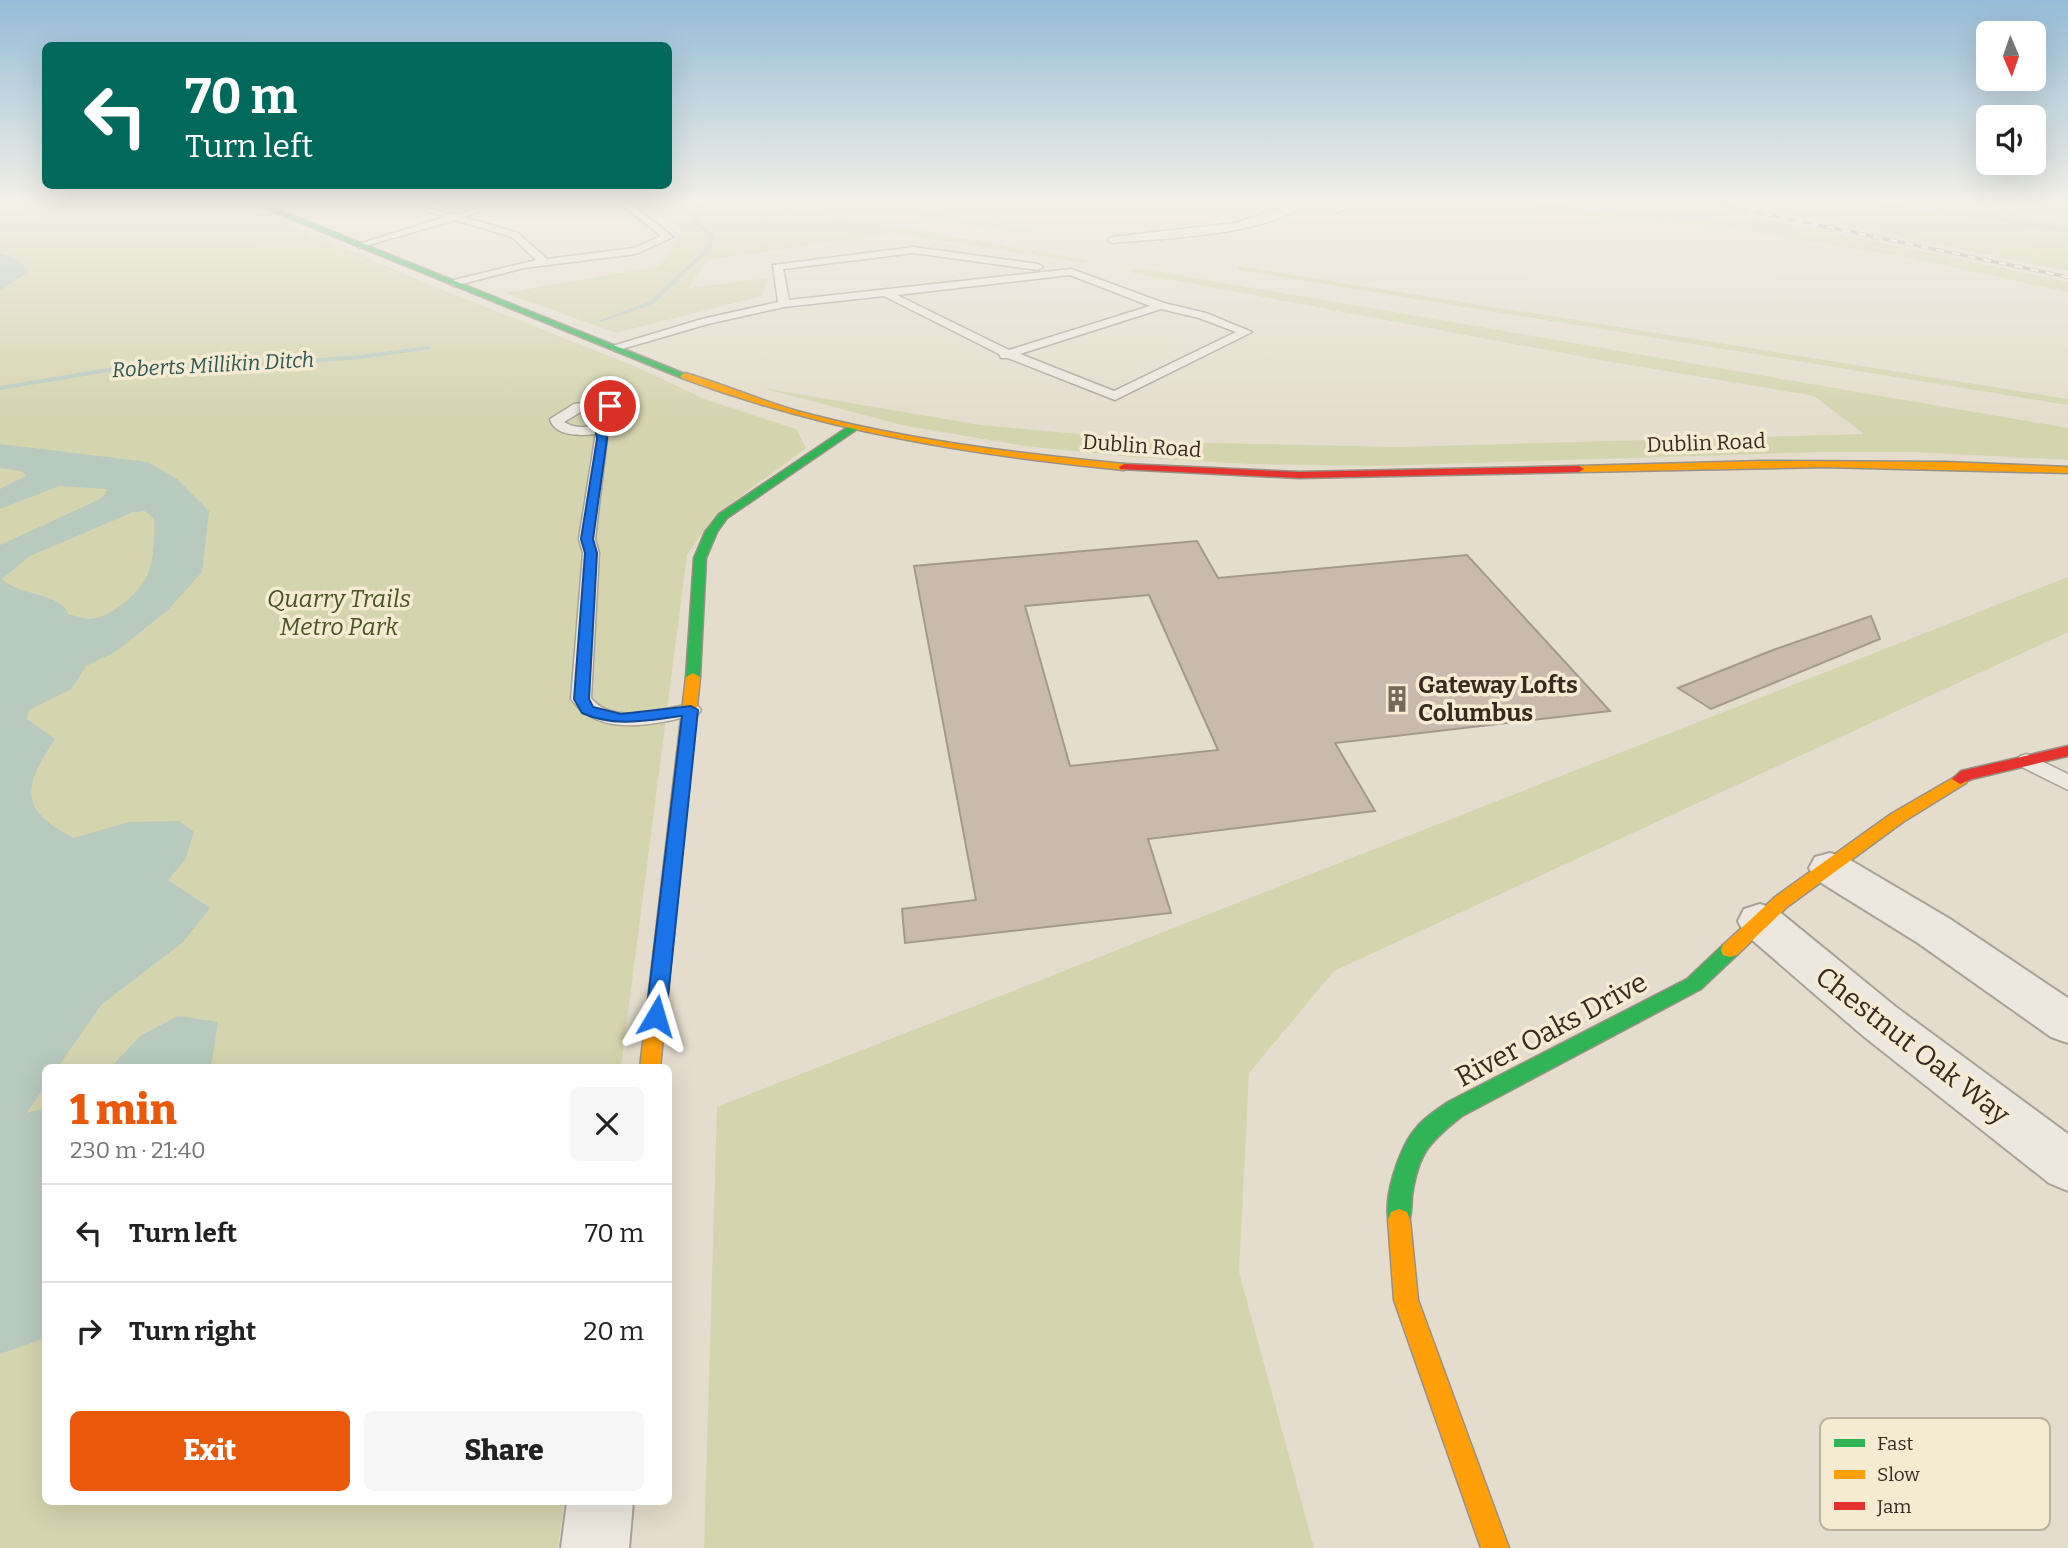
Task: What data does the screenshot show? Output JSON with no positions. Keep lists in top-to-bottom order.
{
  "streets": {
    "main road": ["Dublin Road", "River Oaks Drive"],
    "street": ["Chestnut Oak Way"]
  },
  "crossings": [
    ["River Oaks Drive", "Chestnut Oak Way"]
  ],
  "water": ["Roberts Millikin Ditch"],
  "parks": ["Quarry Trails Metro Park"],
  "places": {
    "building": ["Gateway Lofts Columbus"]
  },
  "legend": ["Fast", "Slow", "Jam"],
  "north": "bottom",
  "page": {
    "turn": ["70 m", "Turn left"],
    "heading": ["1 min", "230 m · 21:40"],
    "list": [
      {
        "name": "Turn left",
        "value": "70 m"
      },
      {
        "name": "Turn right",
        "value": "20 m"
      }
    ],
    "buttons": ["Exit", "Share"]
  }
}
